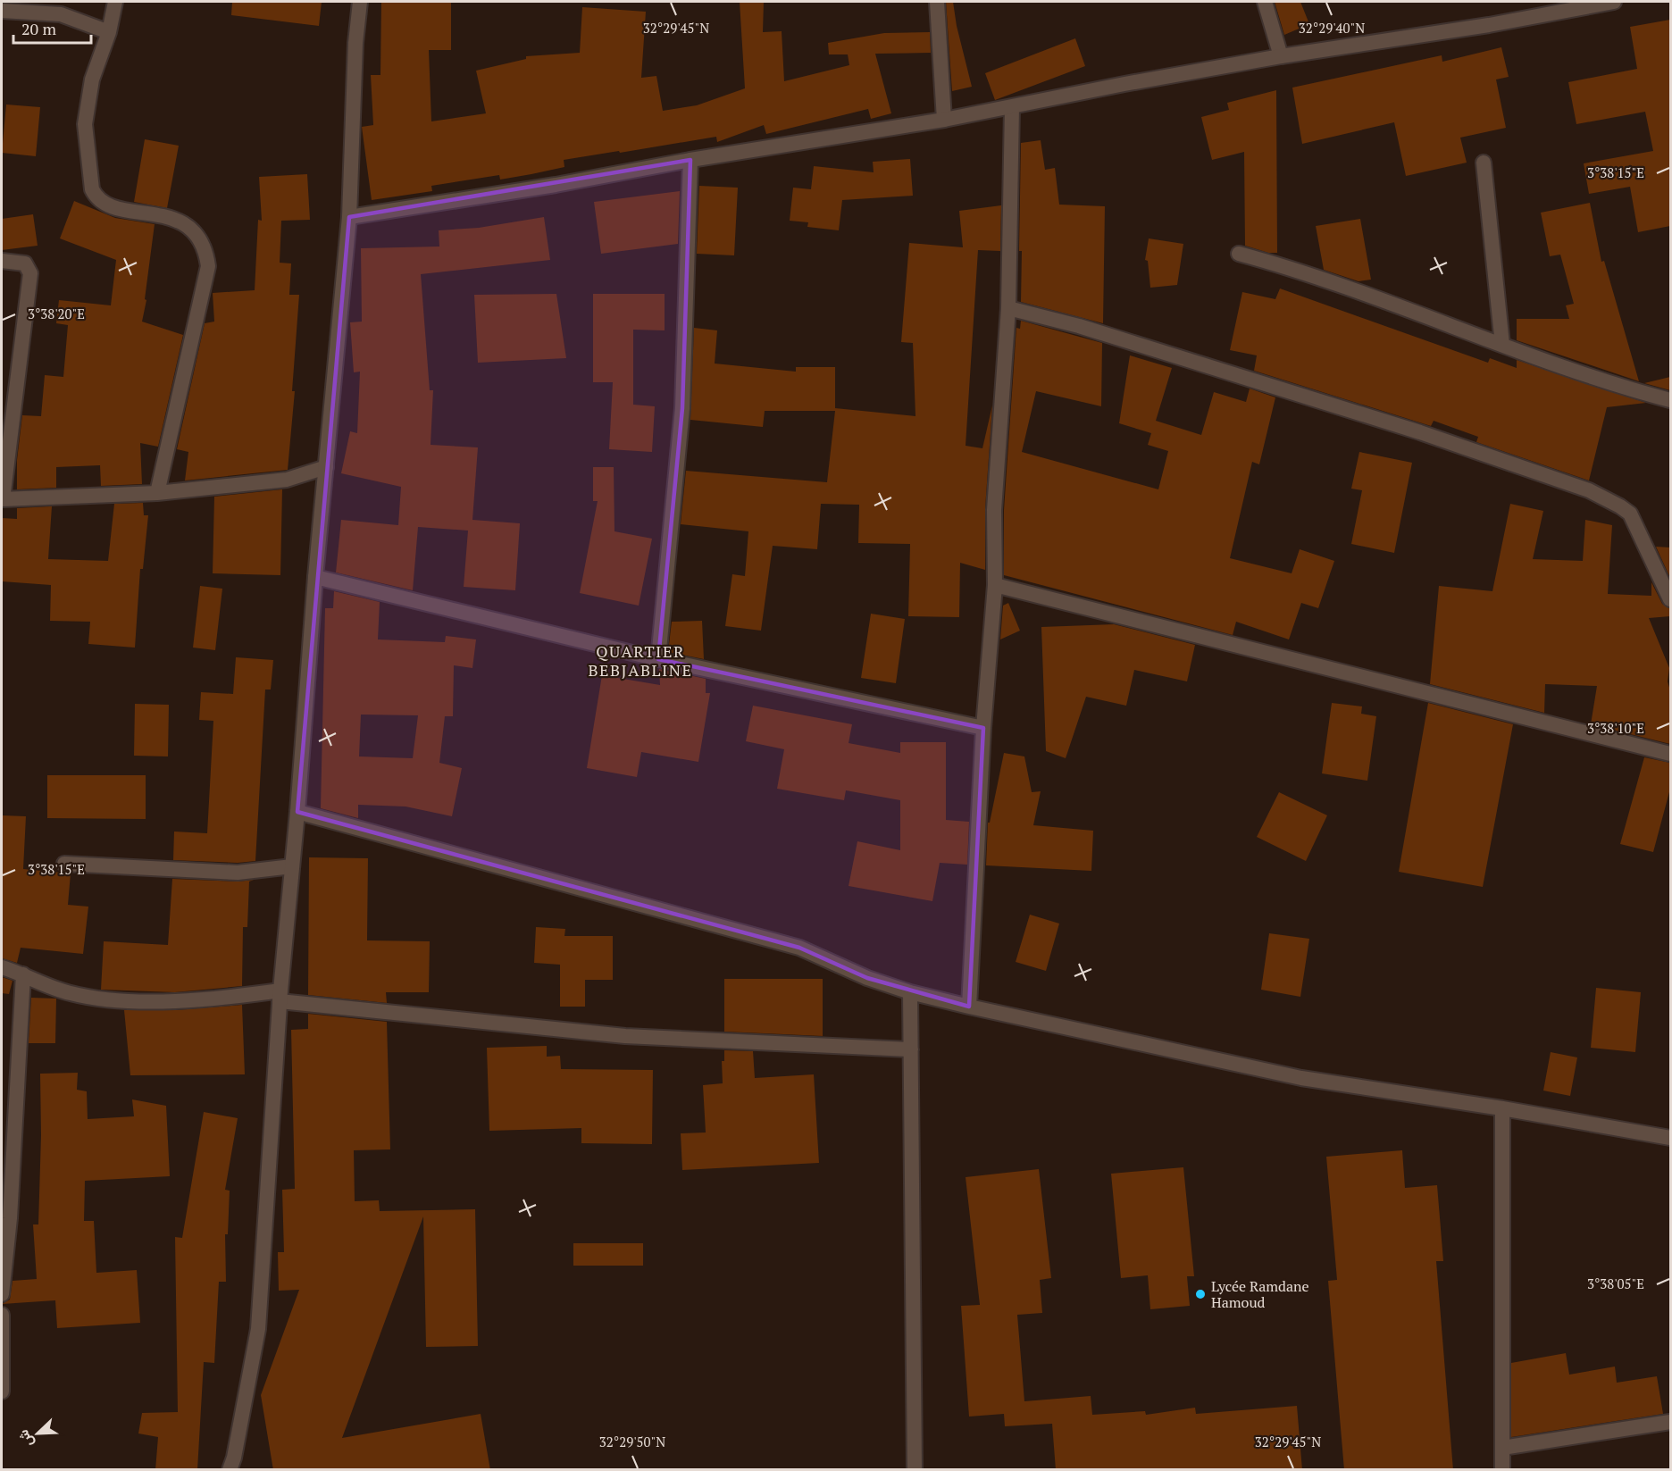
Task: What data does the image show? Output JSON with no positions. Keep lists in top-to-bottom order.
{
  "districts": ["QUARTIER BEBJABLINE"],
  "places": ["Lycée Ramdane Hamoud"],
  "scale_bar": "20 m",
  "north": "bottom left",
  "coordinates": [
    "32°29'45\"N",
    "32°29'40\"N",
    "3°38'15\"E",
    "3°38'20\"E",
    "3°38'10\"E",
    "3°38'05\"E",
    "32°29'50\"N"
  ]
}
